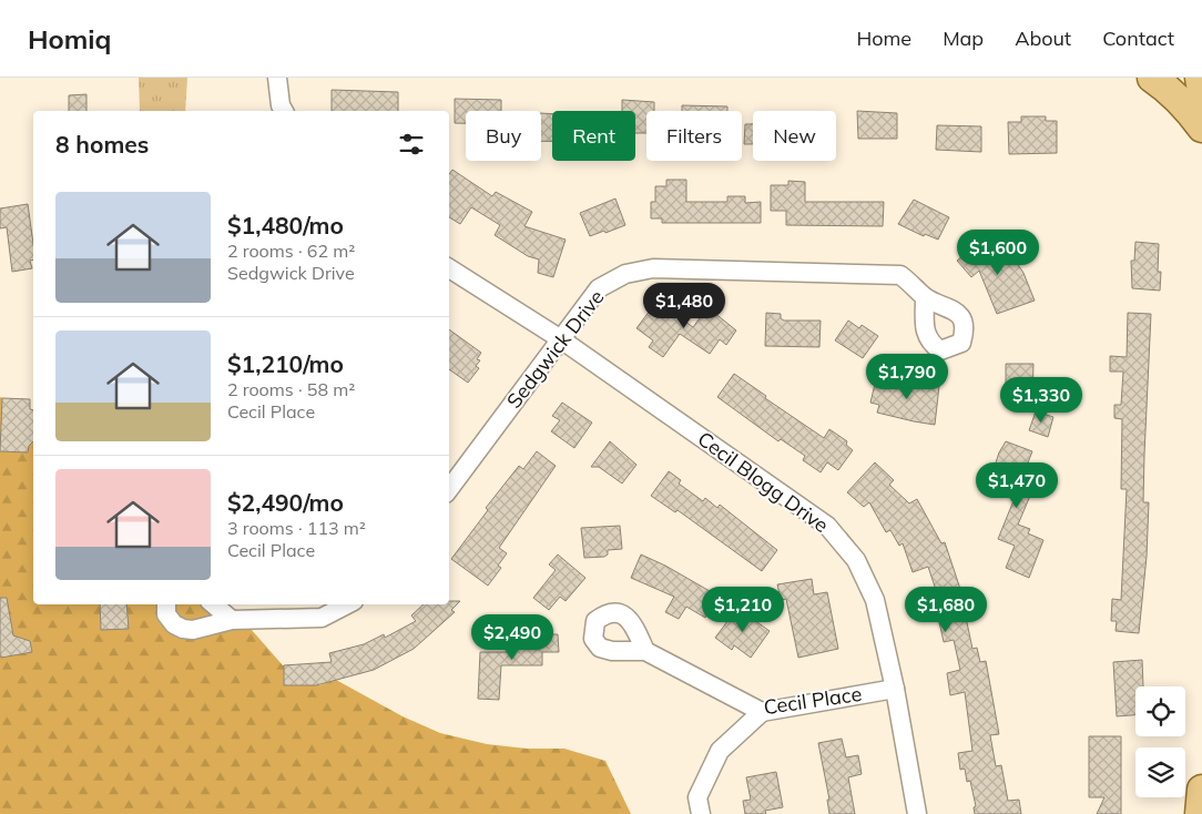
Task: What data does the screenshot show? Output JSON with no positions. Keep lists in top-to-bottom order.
{
  "streets": {
    "street": ["Sedgwick Drive", "Cecil Blogg Drive", "Cecil Place"]
  },
  "crossings": [
    ["Sedgwick Drive", "Cecil Blogg Drive"],
    ["Cecil Blogg Drive", "Cecil Place"]
  ],
  "page": {
    "header": "Homiq",
    "nav": [
      "Home",
      "Map",
      "About",
      "Contact"
    ],
    "chip": [
      "Buy",
      "Rent",
      "Filters",
      "New"
    ],
    "heading": "8 homes",
    "list": [
      {
        "name": "$1,480/mo",
        "note": "2 rooms · 62 m² · Sedgwick Drive"
      },
      {
        "name": "$1,210/mo",
        "note": "2 rooms · 58 m² · Cecil Place"
      },
      {
        "name": "$2,490/mo",
        "note": "3 rooms · 113 m² · Cecil Place"
      }
    ],
    "price": [
      "$1,600",
      "$1,480",
      "$1,790",
      "$1,330",
      "$1,470",
      "$1,210",
      "$1,680",
      "$2,490"
    ]
  }
}
